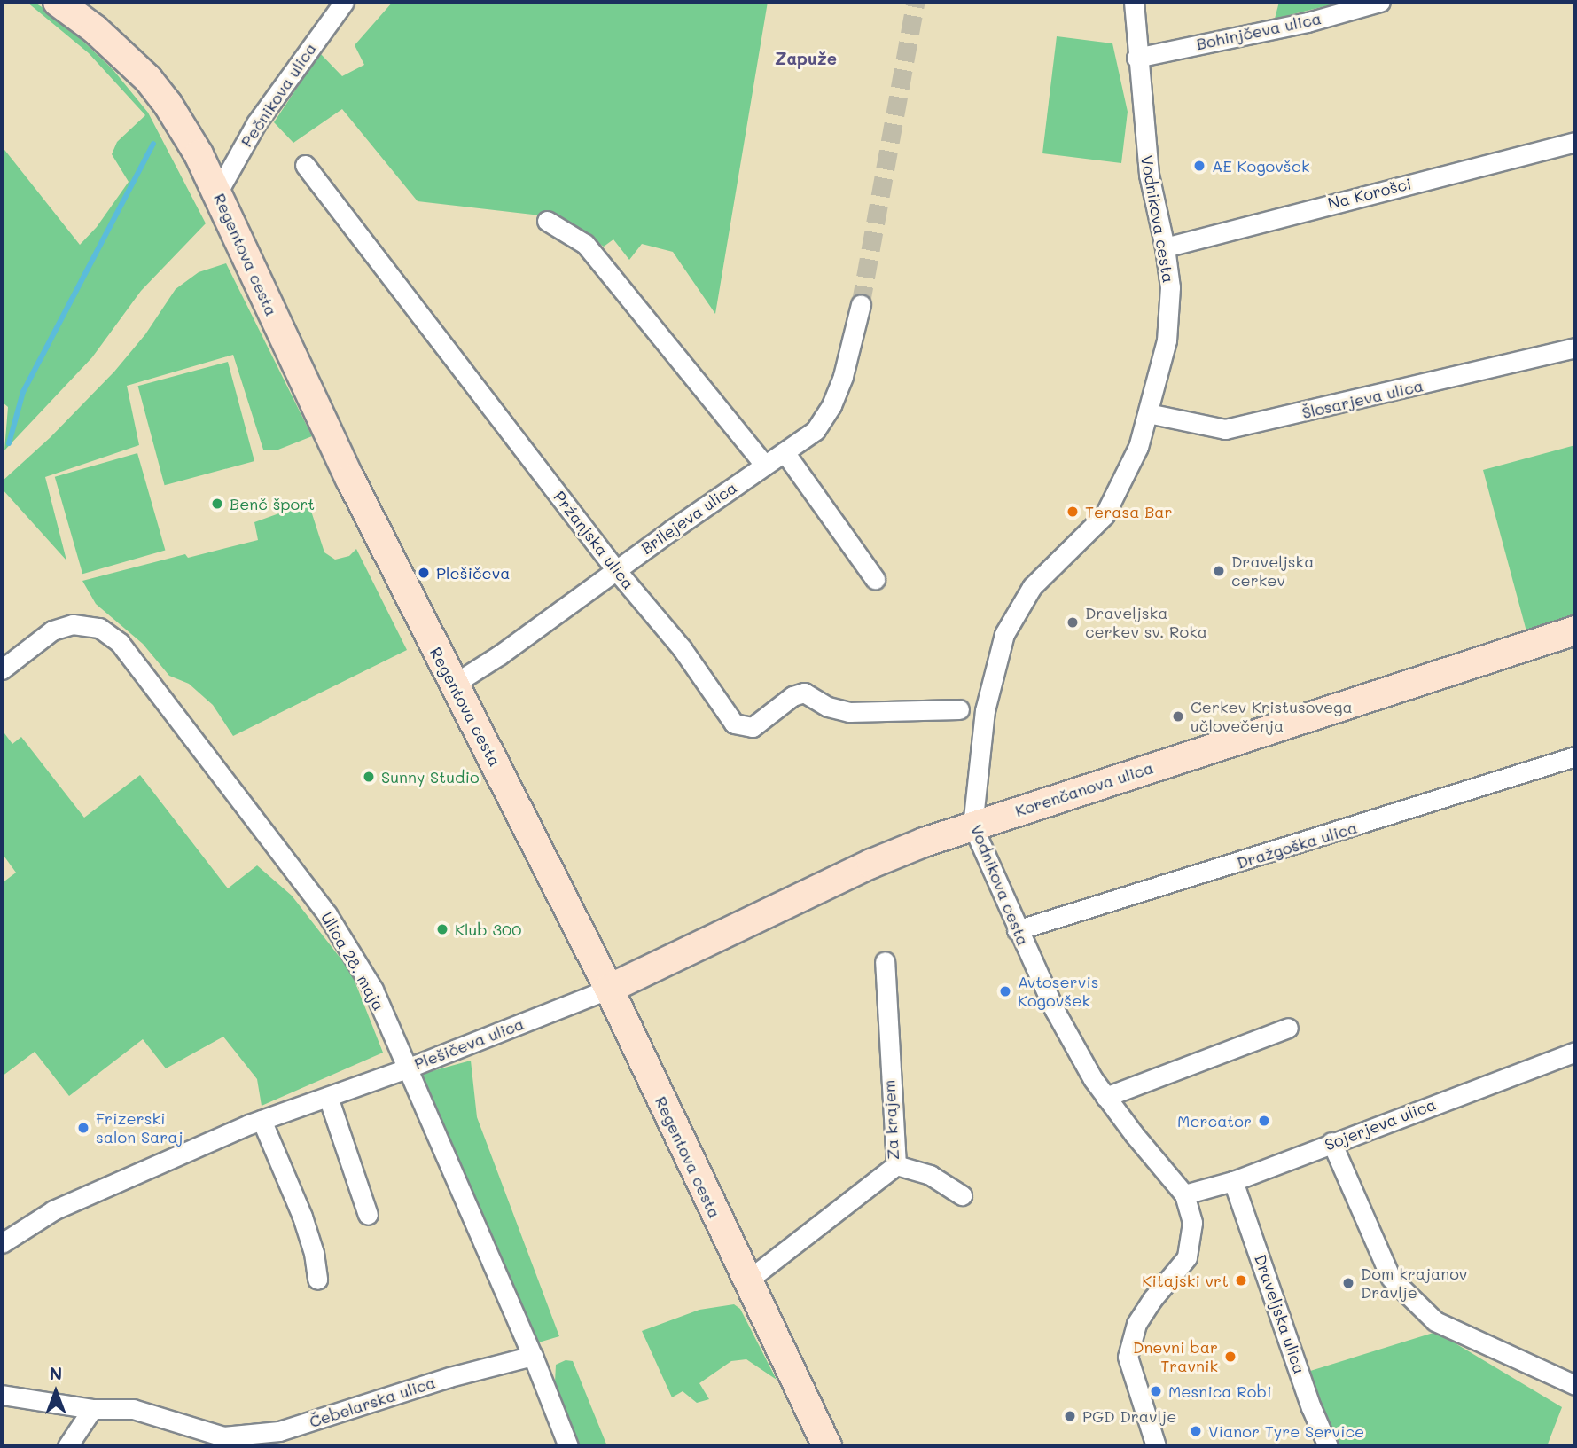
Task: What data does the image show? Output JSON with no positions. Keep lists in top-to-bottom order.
{
  "streets": {
    "street": [
      "Bohinjčeva ulica",
      "Pečnikova ulica",
      "Na Korošci",
      "Vodnikova cesta",
      "Regentova cesta",
      "Šlosarjeva ulica",
      "Brilejeva ulica",
      "Pržanjska ulica",
      "Korenčanova ulica",
      "Dražgoška ulica",
      "Ulica 28. maja",
      "Plešičeva ulica",
      "Za krajem",
      "Sojerjeva ulica",
      "Draveljska ulica",
      "Čebelarska ulica"
    ]
  },
  "crossings": [
    ["Bohinjčeva ulica", "Vodnikova cesta"],
    ["Pečnikova ulica", "Regentova cesta"],
    ["Na Korošci", "Vodnikova cesta"],
    ["Vodnikova cesta", "Šlosarjeva ulica"],
    ["Vodnikova cesta", "Korenčanova ulica"],
    ["Vodnikova cesta", "Dražgoška ulica"],
    ["Vodnikova cesta", "Sojerjeva ulica"],
    ["Regentova cesta", "Brilejeva ulica"],
    ["Regentova cesta", "Korenčanova ulica"],
    ["Regentova cesta", "Plešičeva ulica"],
    ["Regentova cesta", "Za krajem"],
    ["Brilejeva ulica", "Pržanjska ulica"],
    ["Korenčanova ulica", "Plešičeva ulica"],
    ["Ulica 28. maja", "Plešičeva ulica"],
    ["Ulica 28. maja", "Čebelarska ulica"],
    ["Sojerjeva ulica", "Draveljska ulica"]
  ],
  "districts": ["Zapuže"],
  "places": [
    "AE Kogovšek",
    "Benč šport",
    "Terasa Bar",
    "Draveljska cerkev",
    "Plešičeva",
    "Draveljska cerkev sv. Roka",
    "Cerkev Kristusovega učlovečenja",
    "Sunny Studio",
    "Klub 300",
    "Avtoservis Kogovšek",
    "Mercator",
    "Frizerski salon Saraj",
    "Kitajski vrt",
    "Dom krajanov Dravlje",
    "Dnevni bar Travnik",
    "Mesnica Robi",
    "PGD Dravlje",
    "Vianor Tyre Service"
  ],
  "north": "top"
}
